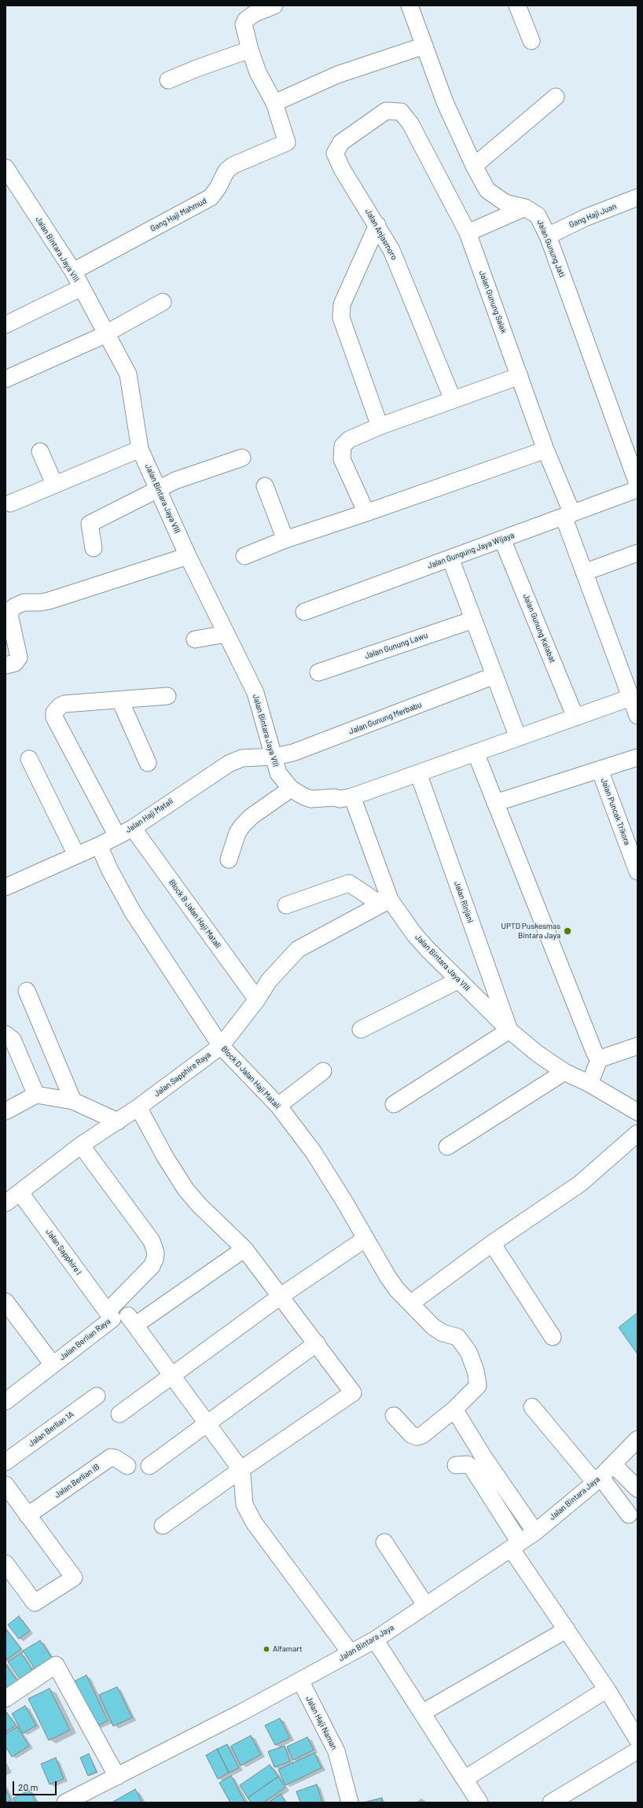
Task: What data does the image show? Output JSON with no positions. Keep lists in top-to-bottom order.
{
  "streets": {
    "street": [
      "Gang Haji Mahmud",
      "Gang Haji Juan",
      "Jalan Anjasmoro",
      "Jalan Gunung Jati",
      "Jalan Bintara Jaya VIII",
      "Jalan Gunung Salak",
      "Jalan Gungung Jaya Wijaya",
      "Jalan Gunung Kelabat",
      "Jalan Gunung Lawu",
      "Jalan Gunung Merbabu",
      "Jalan Puncak Trikora",
      "Jalan Haji Matali",
      "Jalan Rinjani",
      "Block B Jalan Haji Matali",
      "Jalan Sapphire Raya",
      "Block D Jalan Haji Matali",
      "Jalan Sapphire I",
      "Jalan Berlian Raya",
      "Jalan Berlian 1A",
      "Jalan Berlian IB",
      "Jalan Bintara Jaya",
      "Jalan Haji Naman"
    ]
  },
  "crossings": [
    ["Gang Haji Mahmud", "Jalan Bintara Jaya VIII"],
    ["Gang Haji Juan", "Jalan Gunung Jati"],
    ["Jalan Anjasmoro", "Jalan Gunung Salak"],
    ["Jalan Bintara Jaya VIII", "Jalan Gunung Merbabu"],
    ["Jalan Bintara Jaya VIII", "Jalan Haji Matali"],
    ["Jalan Bintara Jaya VIII", "Jalan Rinjani"],
    ["Jalan Bintara Jaya VIII", "Jalan Sapphire Raya"],
    ["Jalan Gunung Salak", "Jalan Gungung Jaya Wijaya"],
    ["Jalan Gungung Jaya Wijaya", "Jalan Gunung Kelabat"],
    ["Jalan Gunung Merbabu", "Jalan Haji Matali"],
    ["Jalan Haji Matali", "Block B Jalan Haji Matali"],
    ["Jalan Haji Matali", "Block D Jalan Haji Matali"],
    ["Block B Jalan Haji Matali", "Jalan Sapphire Raya"],
    ["Jalan Sapphire Raya", "Block D Jalan Haji Matali"],
    ["Jalan Sapphire Raya", "Jalan Sapphire I"],
    ["Jalan Sapphire Raya", "Jalan Berlian Raya"],
    ["Jalan Sapphire I", "Jalan Berlian Raya"],
    ["Jalan Bintara Jaya", "Jalan Haji Naman"]
  ],
  "places": ["UPTD Puskesmas Bintara Jaya", "Alfamart"],
  "scale_bar": "20 m"
}
